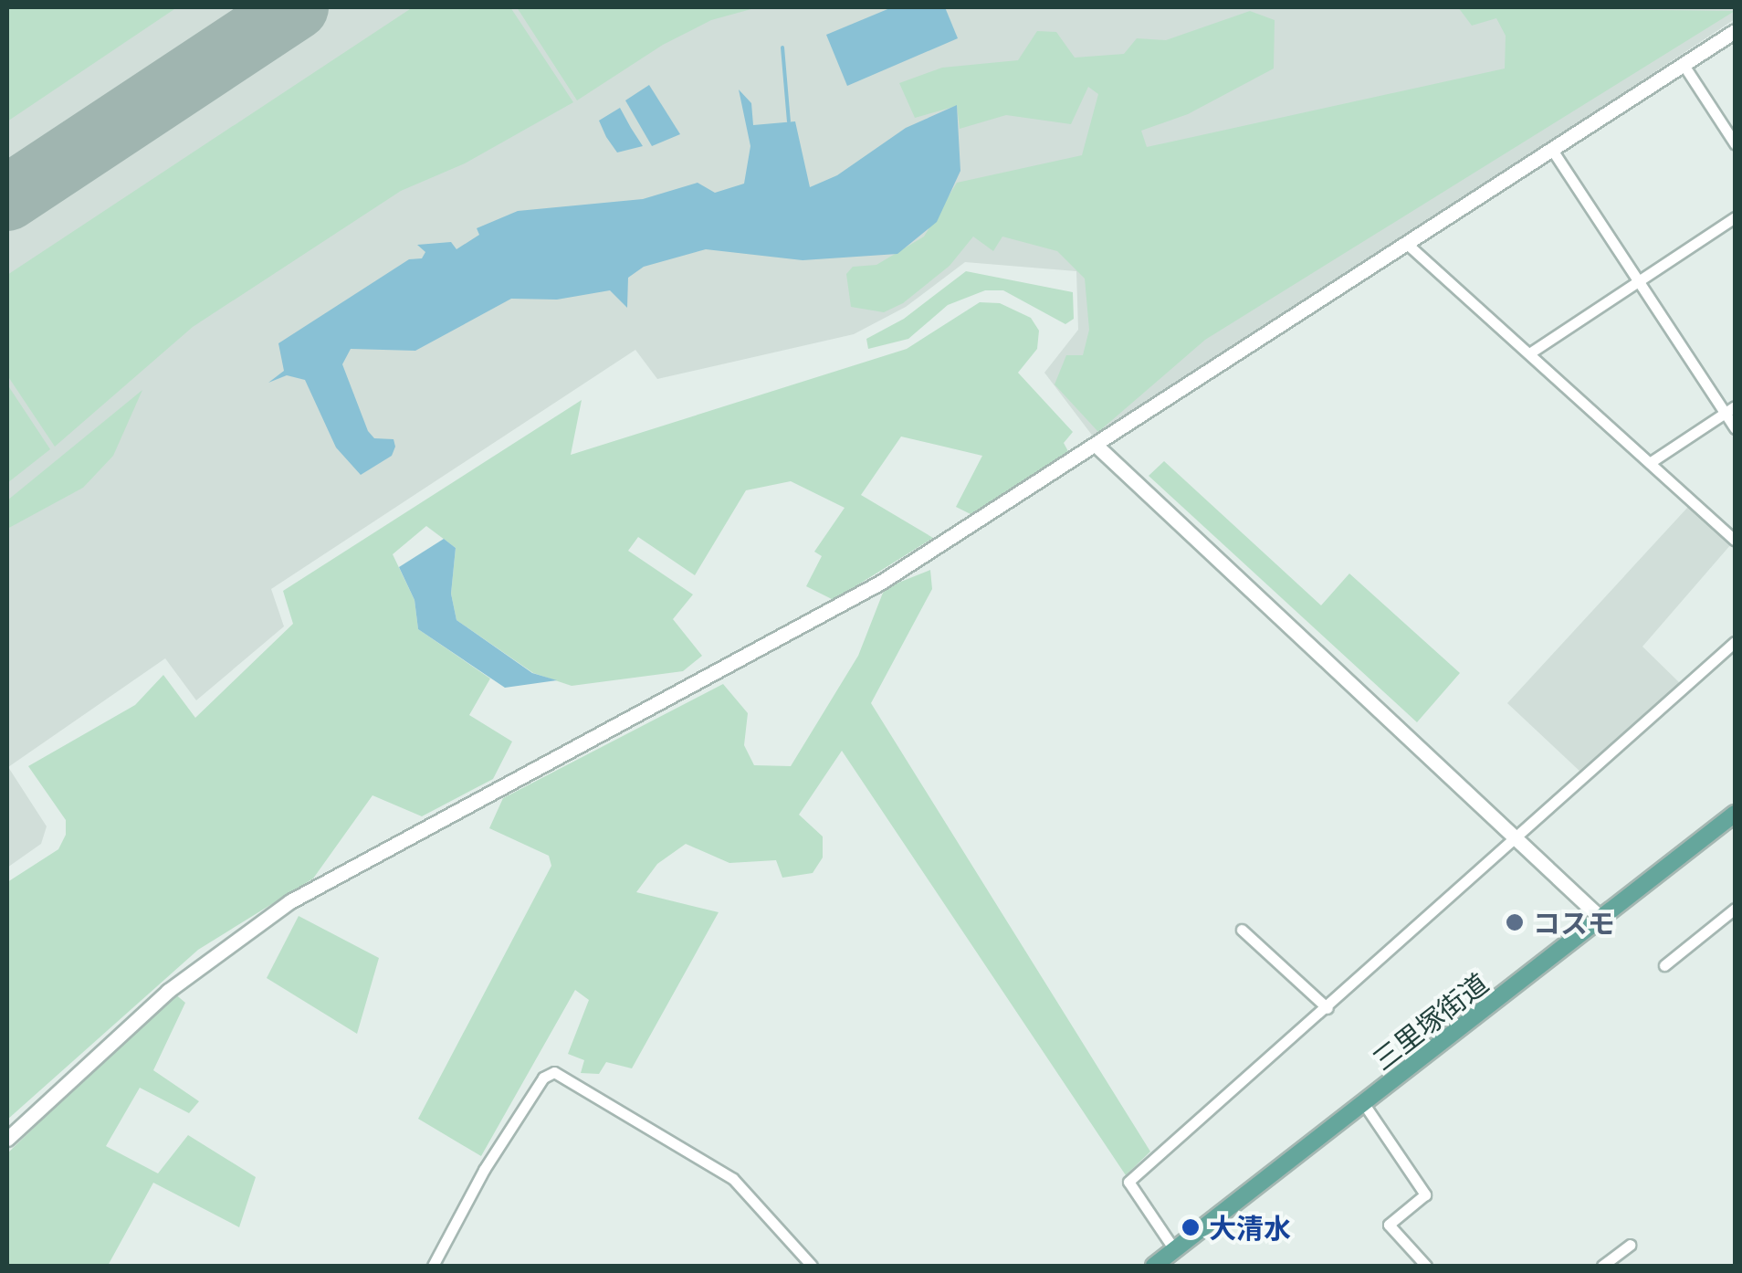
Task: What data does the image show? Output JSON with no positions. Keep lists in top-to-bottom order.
{
  "streets": {
    "main road": ["三里塚街道"]
  },
  "places": ["コスモ", "大清水"]
}
